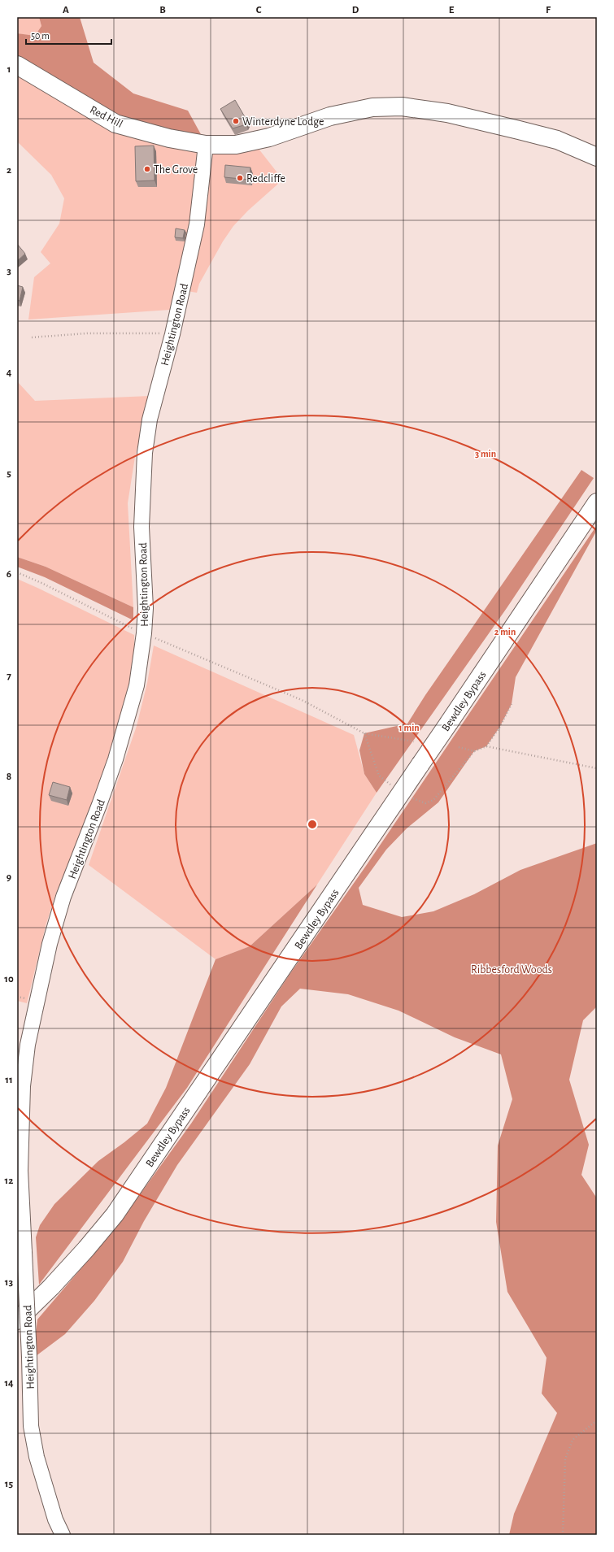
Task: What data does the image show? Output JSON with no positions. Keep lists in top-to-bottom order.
{
  "streets": {
    "main road": ["Red Hill", "Bewdley Bypass"],
    "street": ["Heightington Road"]
  },
  "crossings": [
    ["Red Hill", "Heightington Road"]
  ],
  "parks": ["Ribbesford Woods"],
  "places": ["Winterdyne Lodge", "The Grove", "Redcliffe"],
  "scale_bar": "50 m",
  "grid": {
    "columns": [
      "A",
      "B",
      "C",
      "D",
      "E",
      "F"
    ],
    "rows": [
      "1",
      "2",
      "3",
      "4",
      "5",
      "6",
      "7",
      "8",
      "9",
      "10",
      "11",
      "12",
      "13",
      "14",
      "15"
    ]
  },
  "rings": ["3 min", "2 min", "1 min"]
}
